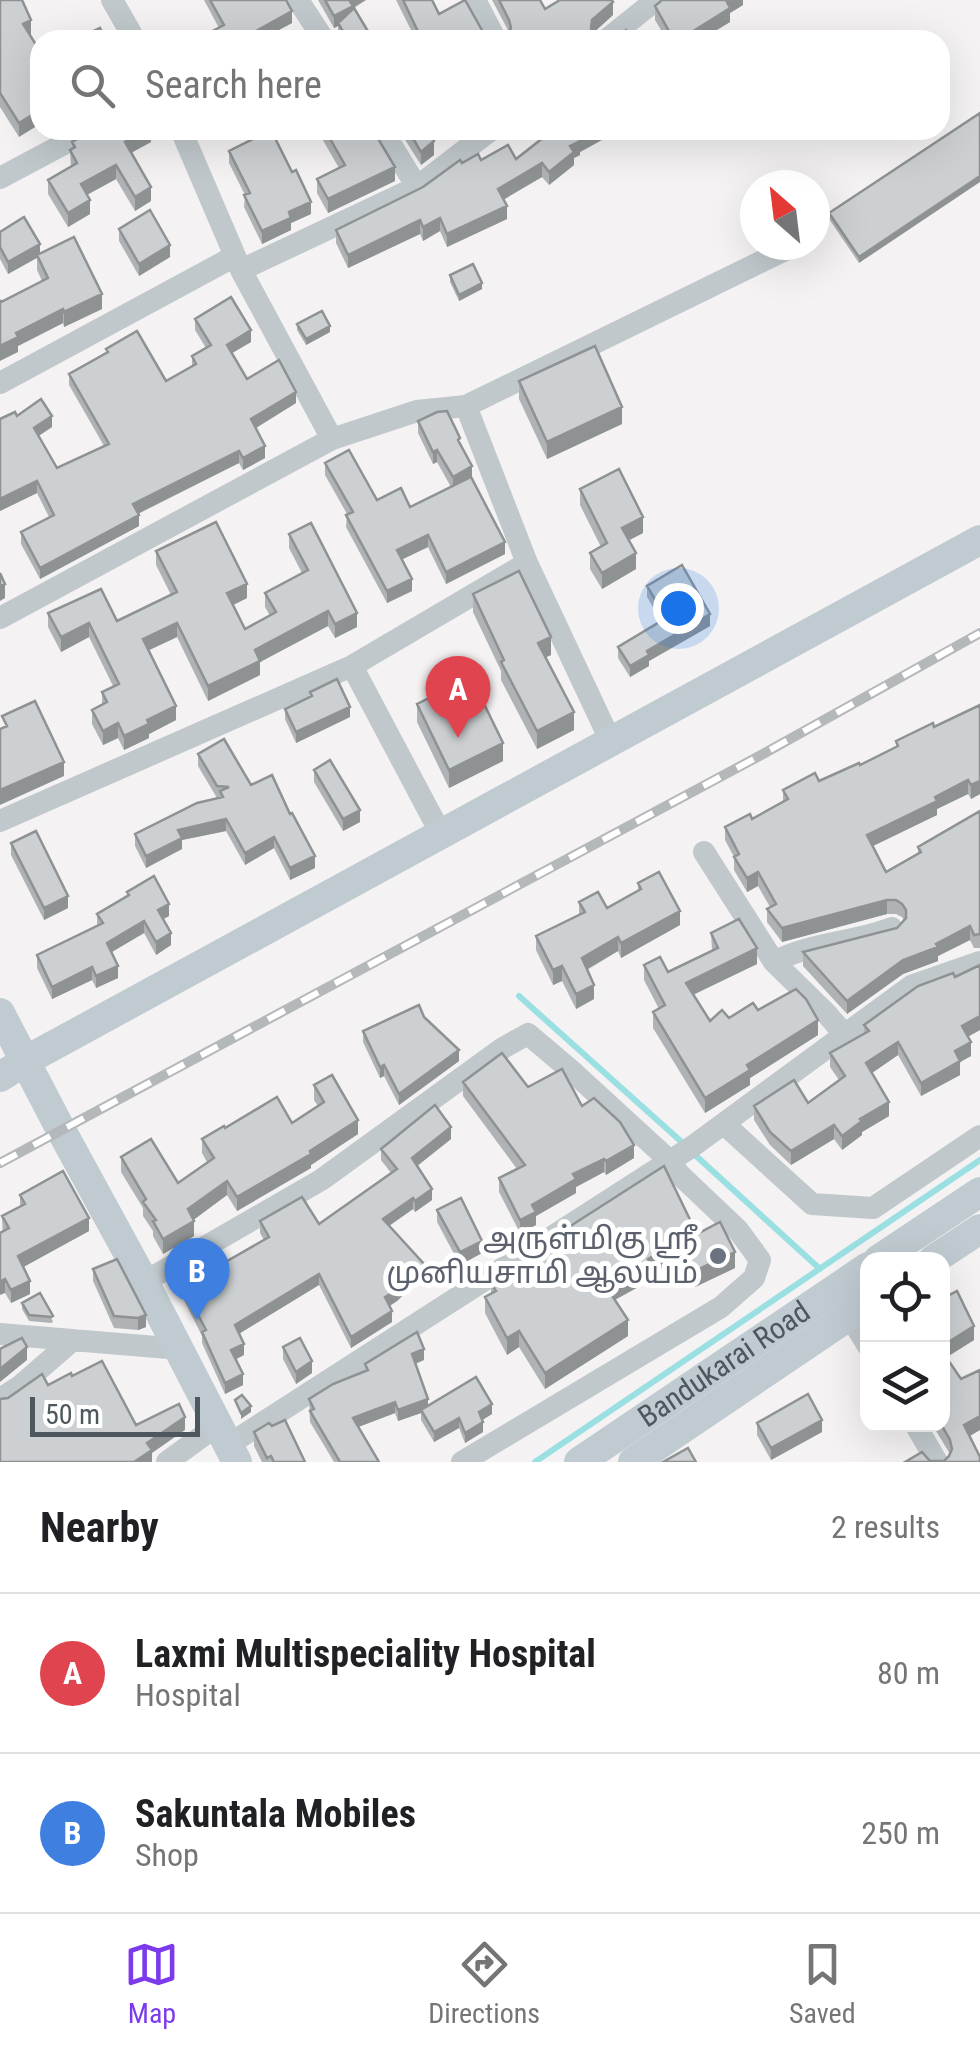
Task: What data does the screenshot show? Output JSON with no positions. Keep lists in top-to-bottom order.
{
  "streets": {
    "main road": ["Bandukarai Road"]
  },
  "places": ["அருள்மிகு ஶ்ரீ முனியசாமி ஆலயம்"],
  "scale_bar": "50 m",
  "north": "top left",
  "page": {
    "search": "Search here",
    "pins": ["A", "B"],
    "scale": "50 m",
    "heading": ["Nearby", "2 results"],
    "list": [
      {
        "mark": "A",
        "name": "Laxmi Multispeciality Hospital",
        "note": "Hospital",
        "value": "80 m"
      },
      {
        "mark": "B",
        "name": "Sakuntala Mobiles",
        "note": "Shop",
        "value": "250 m"
      }
    ],
    "nav": ["Map", "Directions", "Saved"]
  }
}
